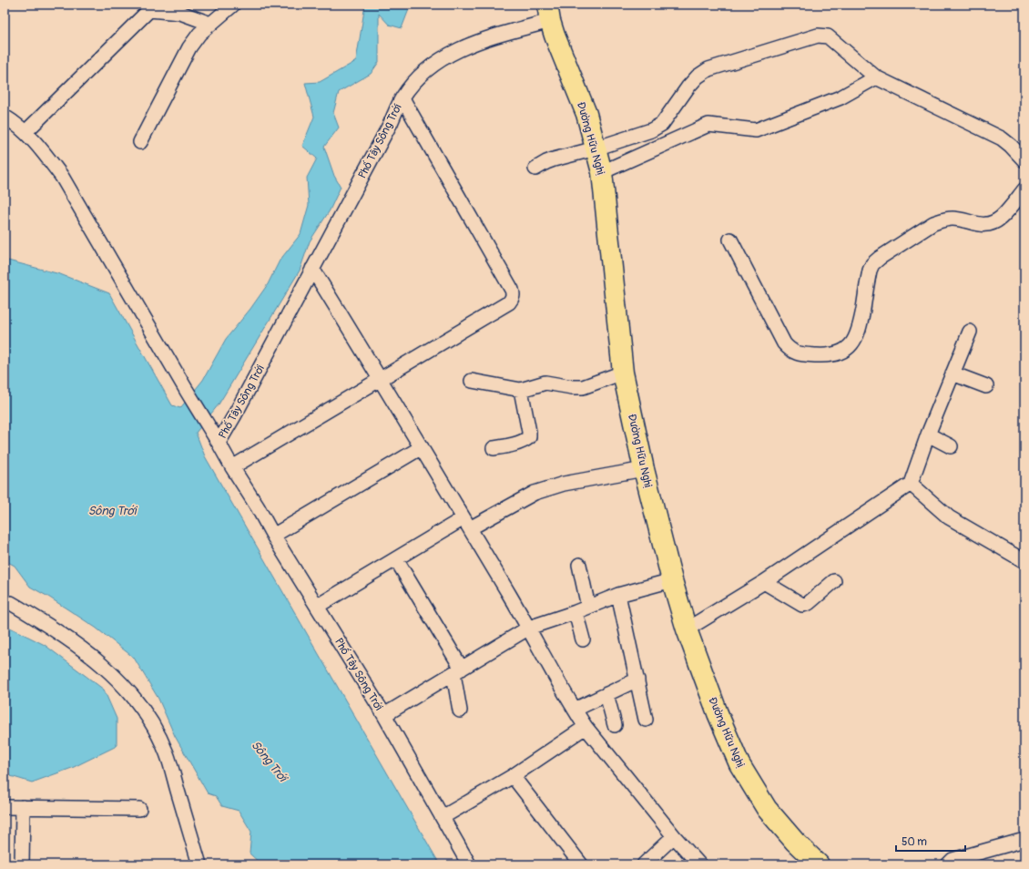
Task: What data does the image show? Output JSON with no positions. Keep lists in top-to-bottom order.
{
  "streets": {
    "highway": ["Đường Hữu Nghị"],
    "street": ["Phố Tây Sông Trới"]
  },
  "crossings": [
    ["Đường Hữu Nghị", "Phố Tây Sông Trới"]
  ],
  "water": ["Sông Trới"],
  "scale_bar": "50 m"
}
